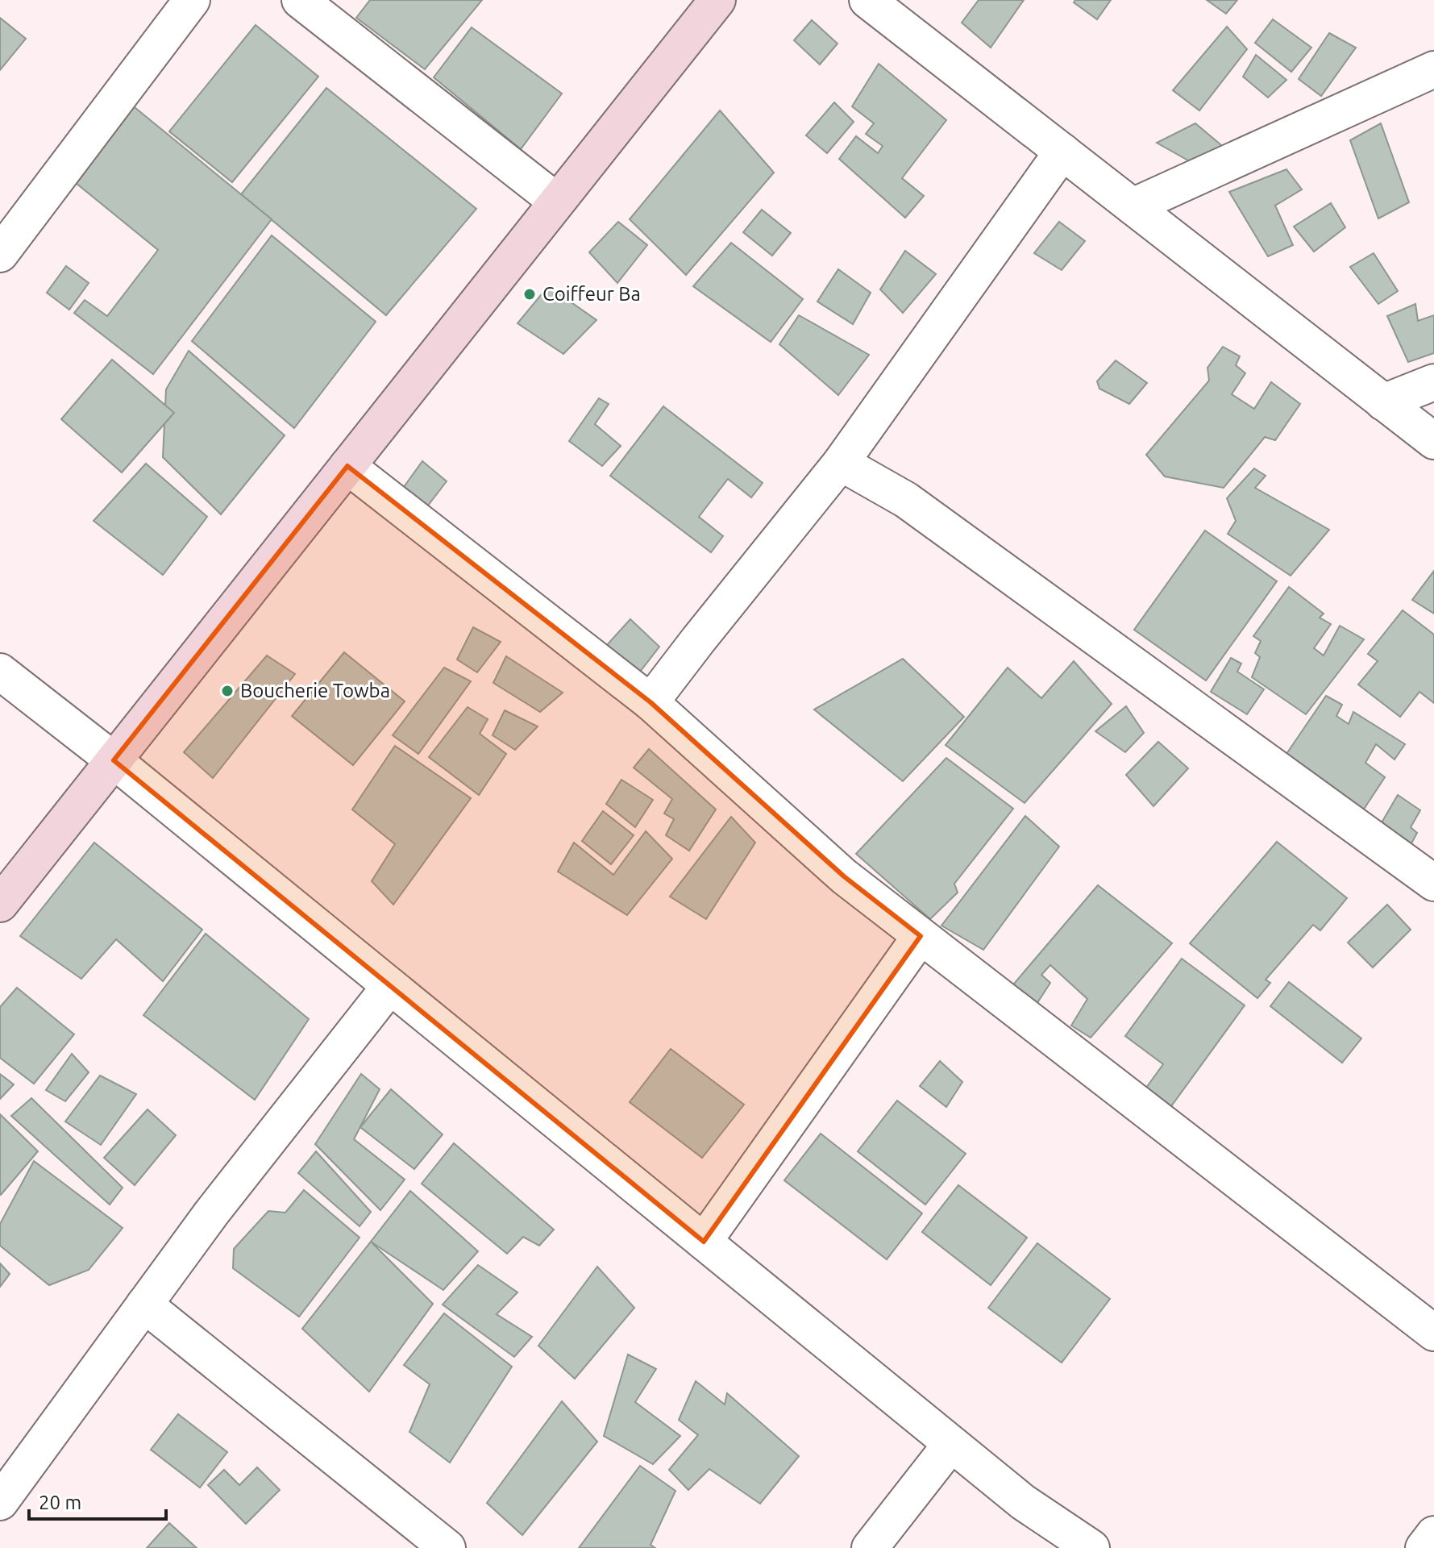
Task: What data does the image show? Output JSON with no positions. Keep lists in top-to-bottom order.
{
  "places": ["Coiffeur Ba", "Boucherie Towba"],
  "scale_bar": "20 m"
}
